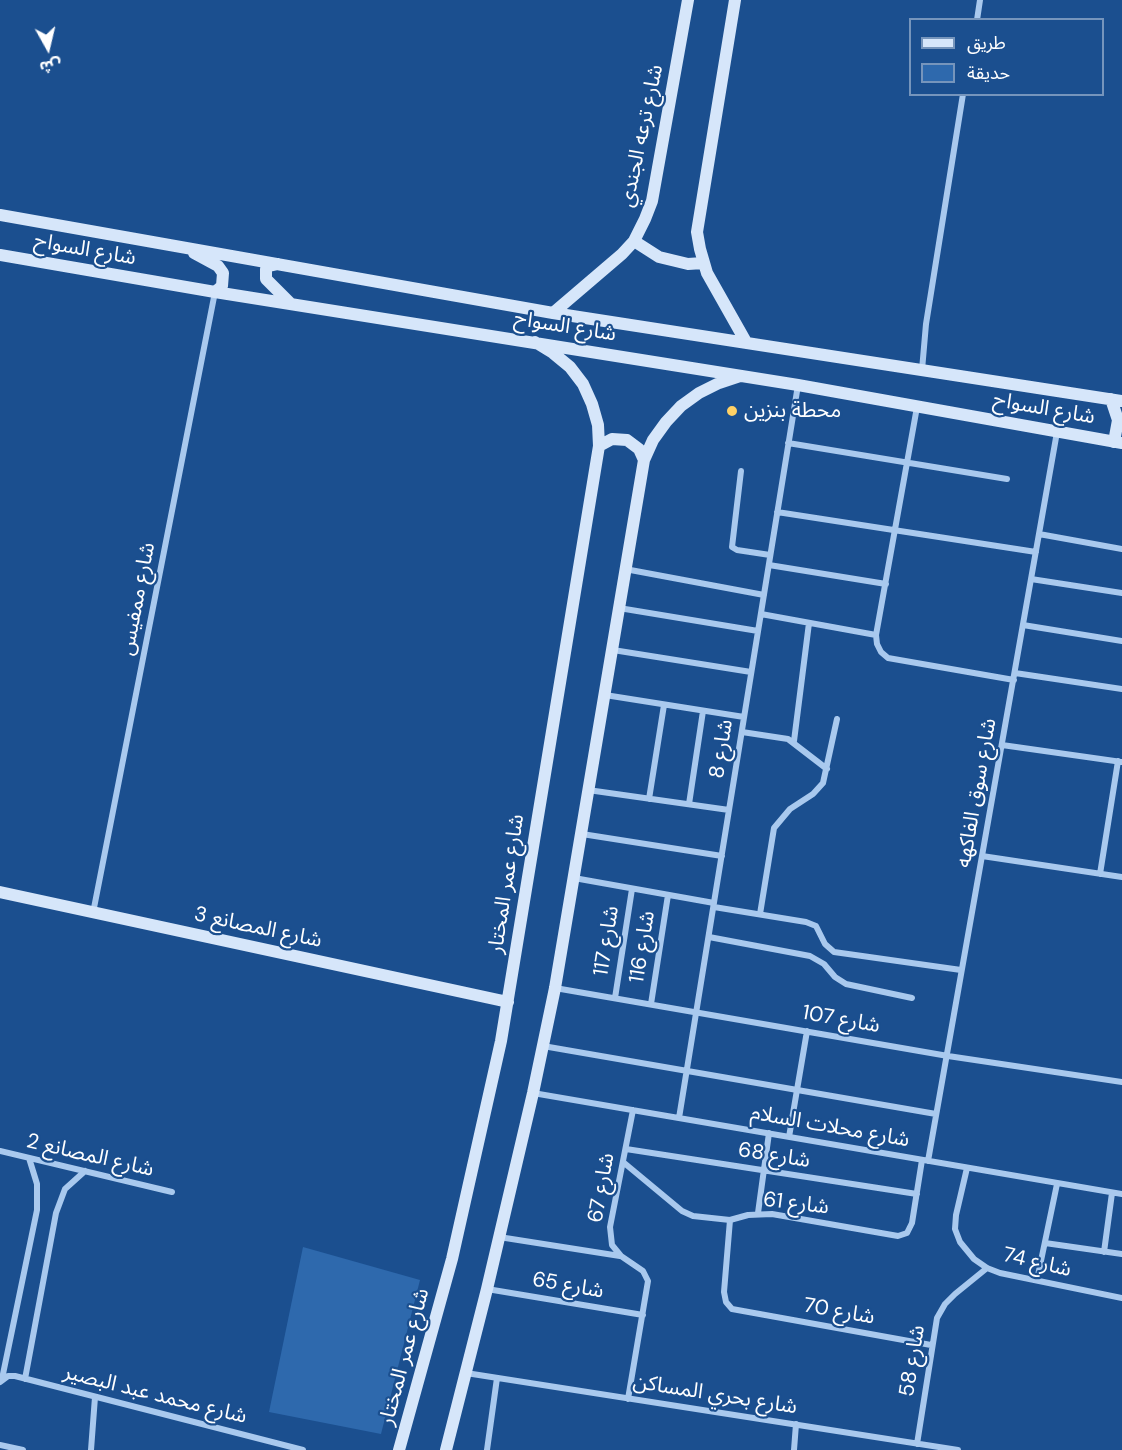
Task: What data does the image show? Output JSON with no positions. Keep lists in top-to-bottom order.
{
  "streets": {
    "main road": [
      "شارع ترعه الجندي",
      "شارع السواح",
      "شارع عمر المختار",
      "شارع المصانع 3"
    ],
    "street": [
      "شارع ممفيس",
      "شارع 8",
      "شارع سوق الفاكهه",
      "شارع 117",
      "شارع 116",
      "شارع 107",
      "شارع محلات السلام",
      "شارع المصانع 2",
      "شارع 68",
      "شارع 67",
      "شارع 61",
      "شارع 74",
      "شارع 65",
      "شارع 70",
      "شارع 58",
      "شارع محمد عبد البصير",
      "شارع بحري المساكن"
    ]
  },
  "crossings": [
    ["شارع ترعه الجندي", "شارع السواح"],
    ["شارع السواح", "شارع ممفيس"],
    ["شارع السواح", "شارع 8"],
    ["شارع السواح", "شارع سوق الفاكهه"],
    ["شارع السواح", "شارع عمر المختار"],
    ["شارع ممفيس", "شارع المصانع 3"],
    ["شارع 8", "شارع 107"],
    ["شارع 8", "شارع محلات السلام"],
    ["شارع سوق الفاكهه", "شارع 107"],
    ["شارع سوق الفاكهه", "شارع محلات السلام"],
    ["شارع سوق الفاكهه", "شارع 61"],
    ["شارع عمر المختار", "شارع المصانع 3"],
    ["شارع 117", "شارع 107"],
    ["شارع 116", "شارع 107"],
    ["شارع محلات السلام", "شارع 67"],
    ["شارع محلات السلام", "شارع 61"],
    ["شارع محلات السلام", "شارع 74"],
    ["شارع 68", "شارع 67"],
    ["شارع 68", "شارع 61"],
    ["شارع 67", "شارع 61"],
    ["شارع 61", "شارع 70"],
    ["شارع 74", "شارع 58"],
    ["شارع 70", "شارع 58"],
    ["شارع 58", "شارع بحري المساكن"]
  ],
  "places": ["محطة بنزين"],
  "legend": ["طريق", "حديقة"],
  "north": "bottom"
}
